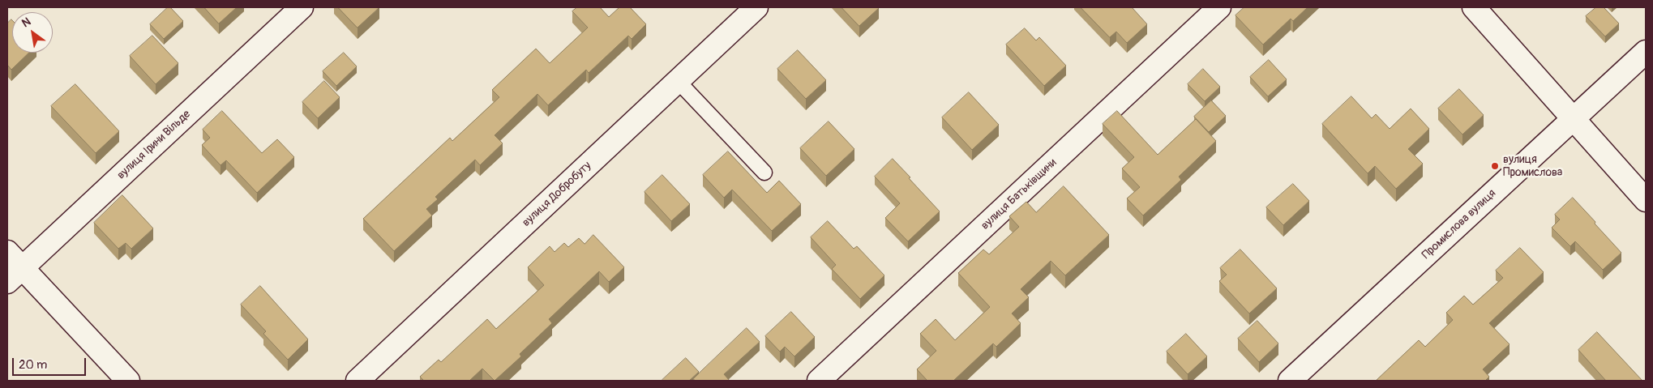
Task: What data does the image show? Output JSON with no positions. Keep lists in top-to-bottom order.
{
  "streets": {
    "street": [
      "вулиця Ірини Вільде",
      "вулиця Добробуту",
      "вулиця Батьківщини",
      "Промислова вулиця"
    ]
  },
  "places": ["вулиця Промислова"],
  "scale_bar": "20 m",
  "north": "top left"
}
